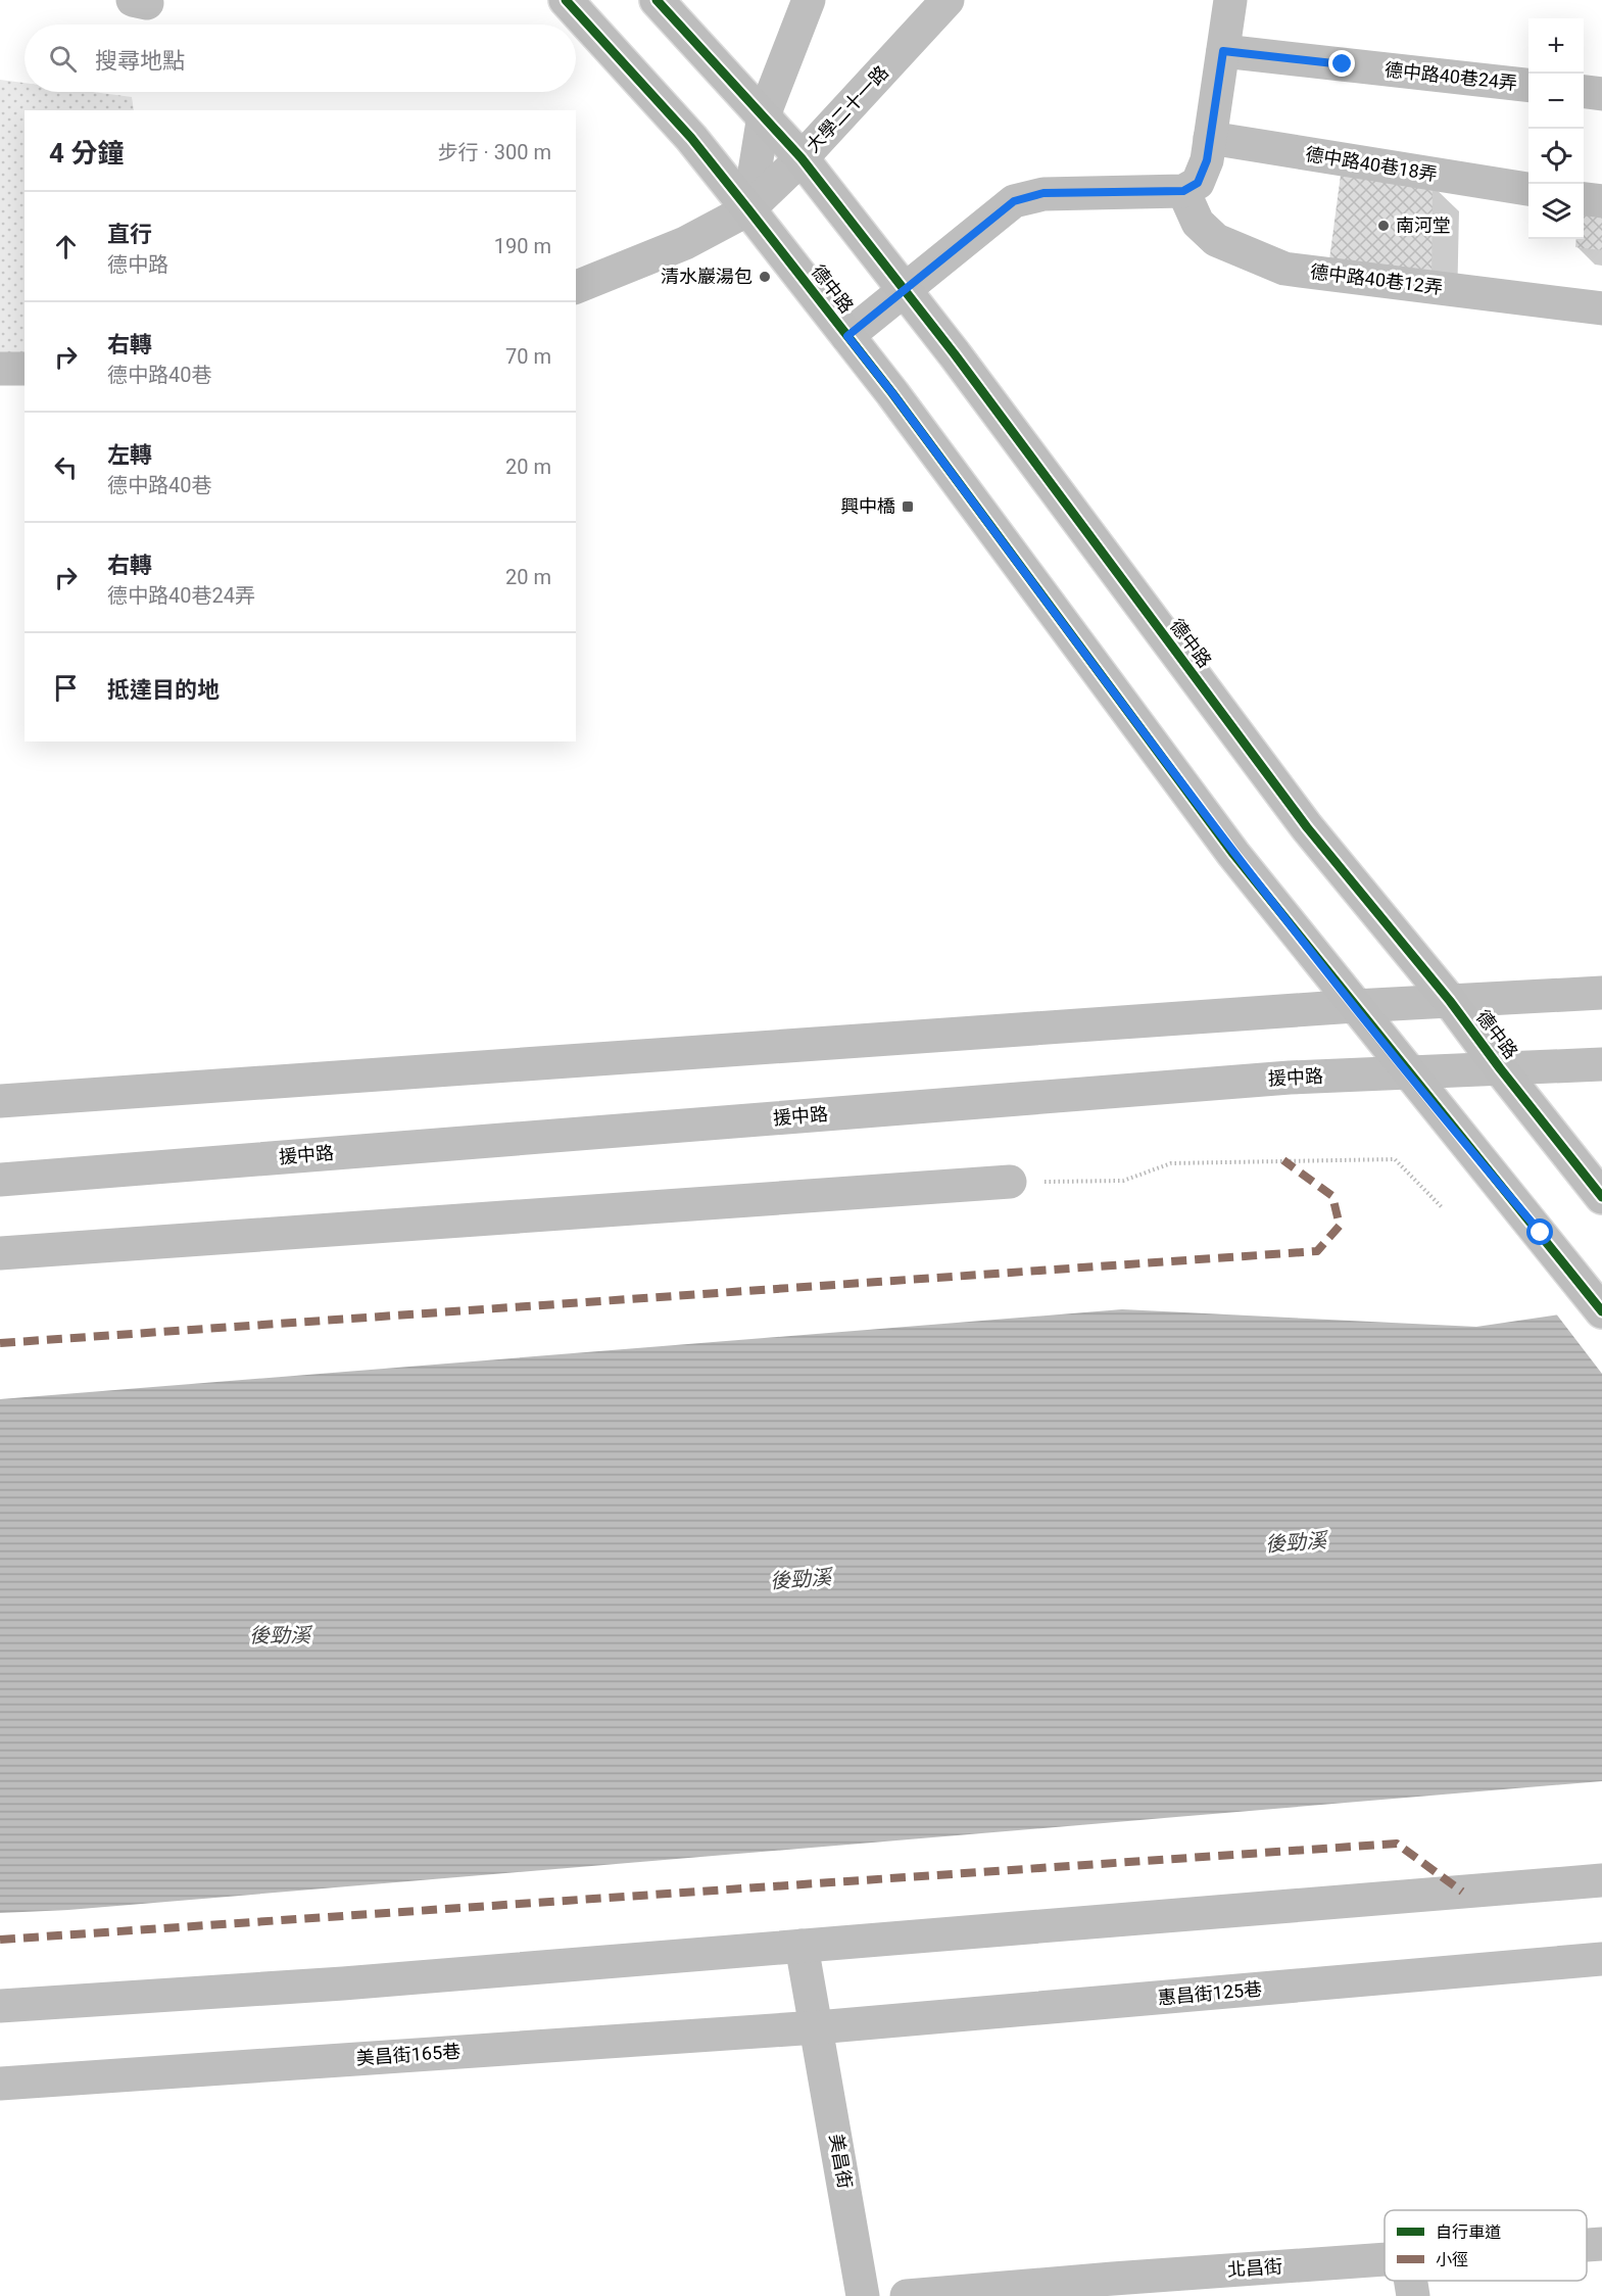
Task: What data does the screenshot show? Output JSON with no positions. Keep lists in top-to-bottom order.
{
  "streets": {
    "main road": ["德中路"],
    "street": [
      "德中路40巷24弄",
      "大學二十一路",
      "德中路40巷18弄",
      "德中路40巷12弄",
      "援中路",
      "惠昌街125巷",
      "美昌街165巷",
      "美昌街",
      "北昌街"
    ]
  },
  "crossings": [
    ["大學二十一路", "德中路"],
    ["德中路", "援中路"],
    ["惠昌街125巷", "美昌街165巷"],
    ["惠昌街125巷", "美昌街"],
    ["美昌街165巷", "美昌街"]
  ],
  "water": ["後勁溪"],
  "places": {
    "other": ["南河堂", "清水巖湯包"],
    "transit": ["興中橋"]
  },
  "legend": ["自行車道", "小徑"],
  "page": {
    "map_buttons": ["+", "−"],
    "search": "搜尋地點",
    "heading": ["4 分鐘", "步行 · 300 m"],
    "list": [
      ["直行", "德中路", "190 m"],
      ["右轉", "德中路40巷", "70 m"],
      ["左轉", "德中路40巷", "20 m"],
      ["右轉", "德中路40巷24弄", "20 m"],
      "抵達目的地"
    ]
  }
}
